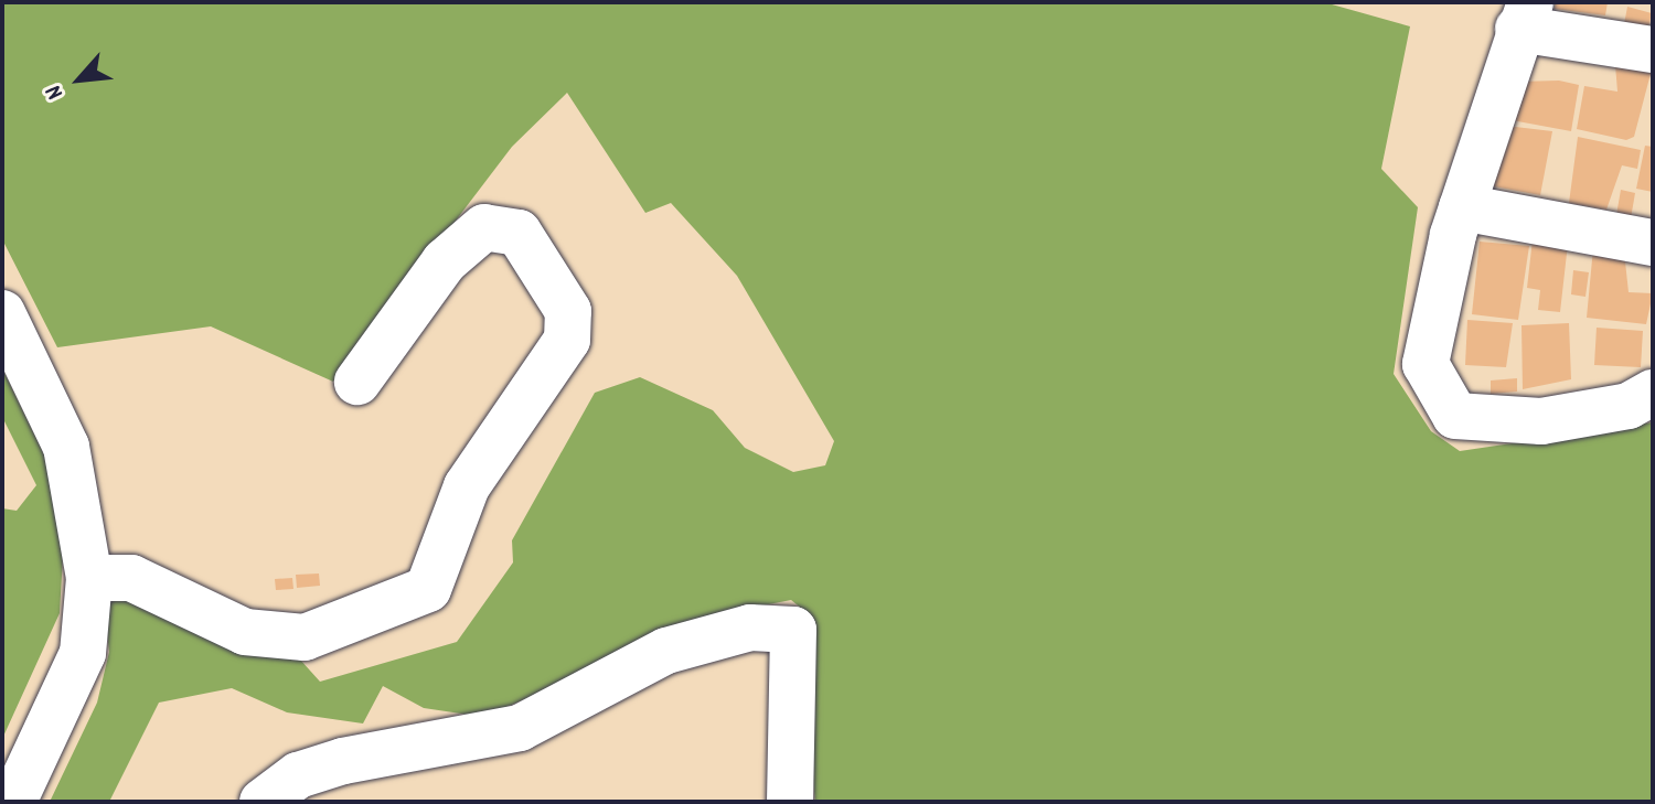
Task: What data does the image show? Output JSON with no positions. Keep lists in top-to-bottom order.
{
  "north": "bottom left"
}
